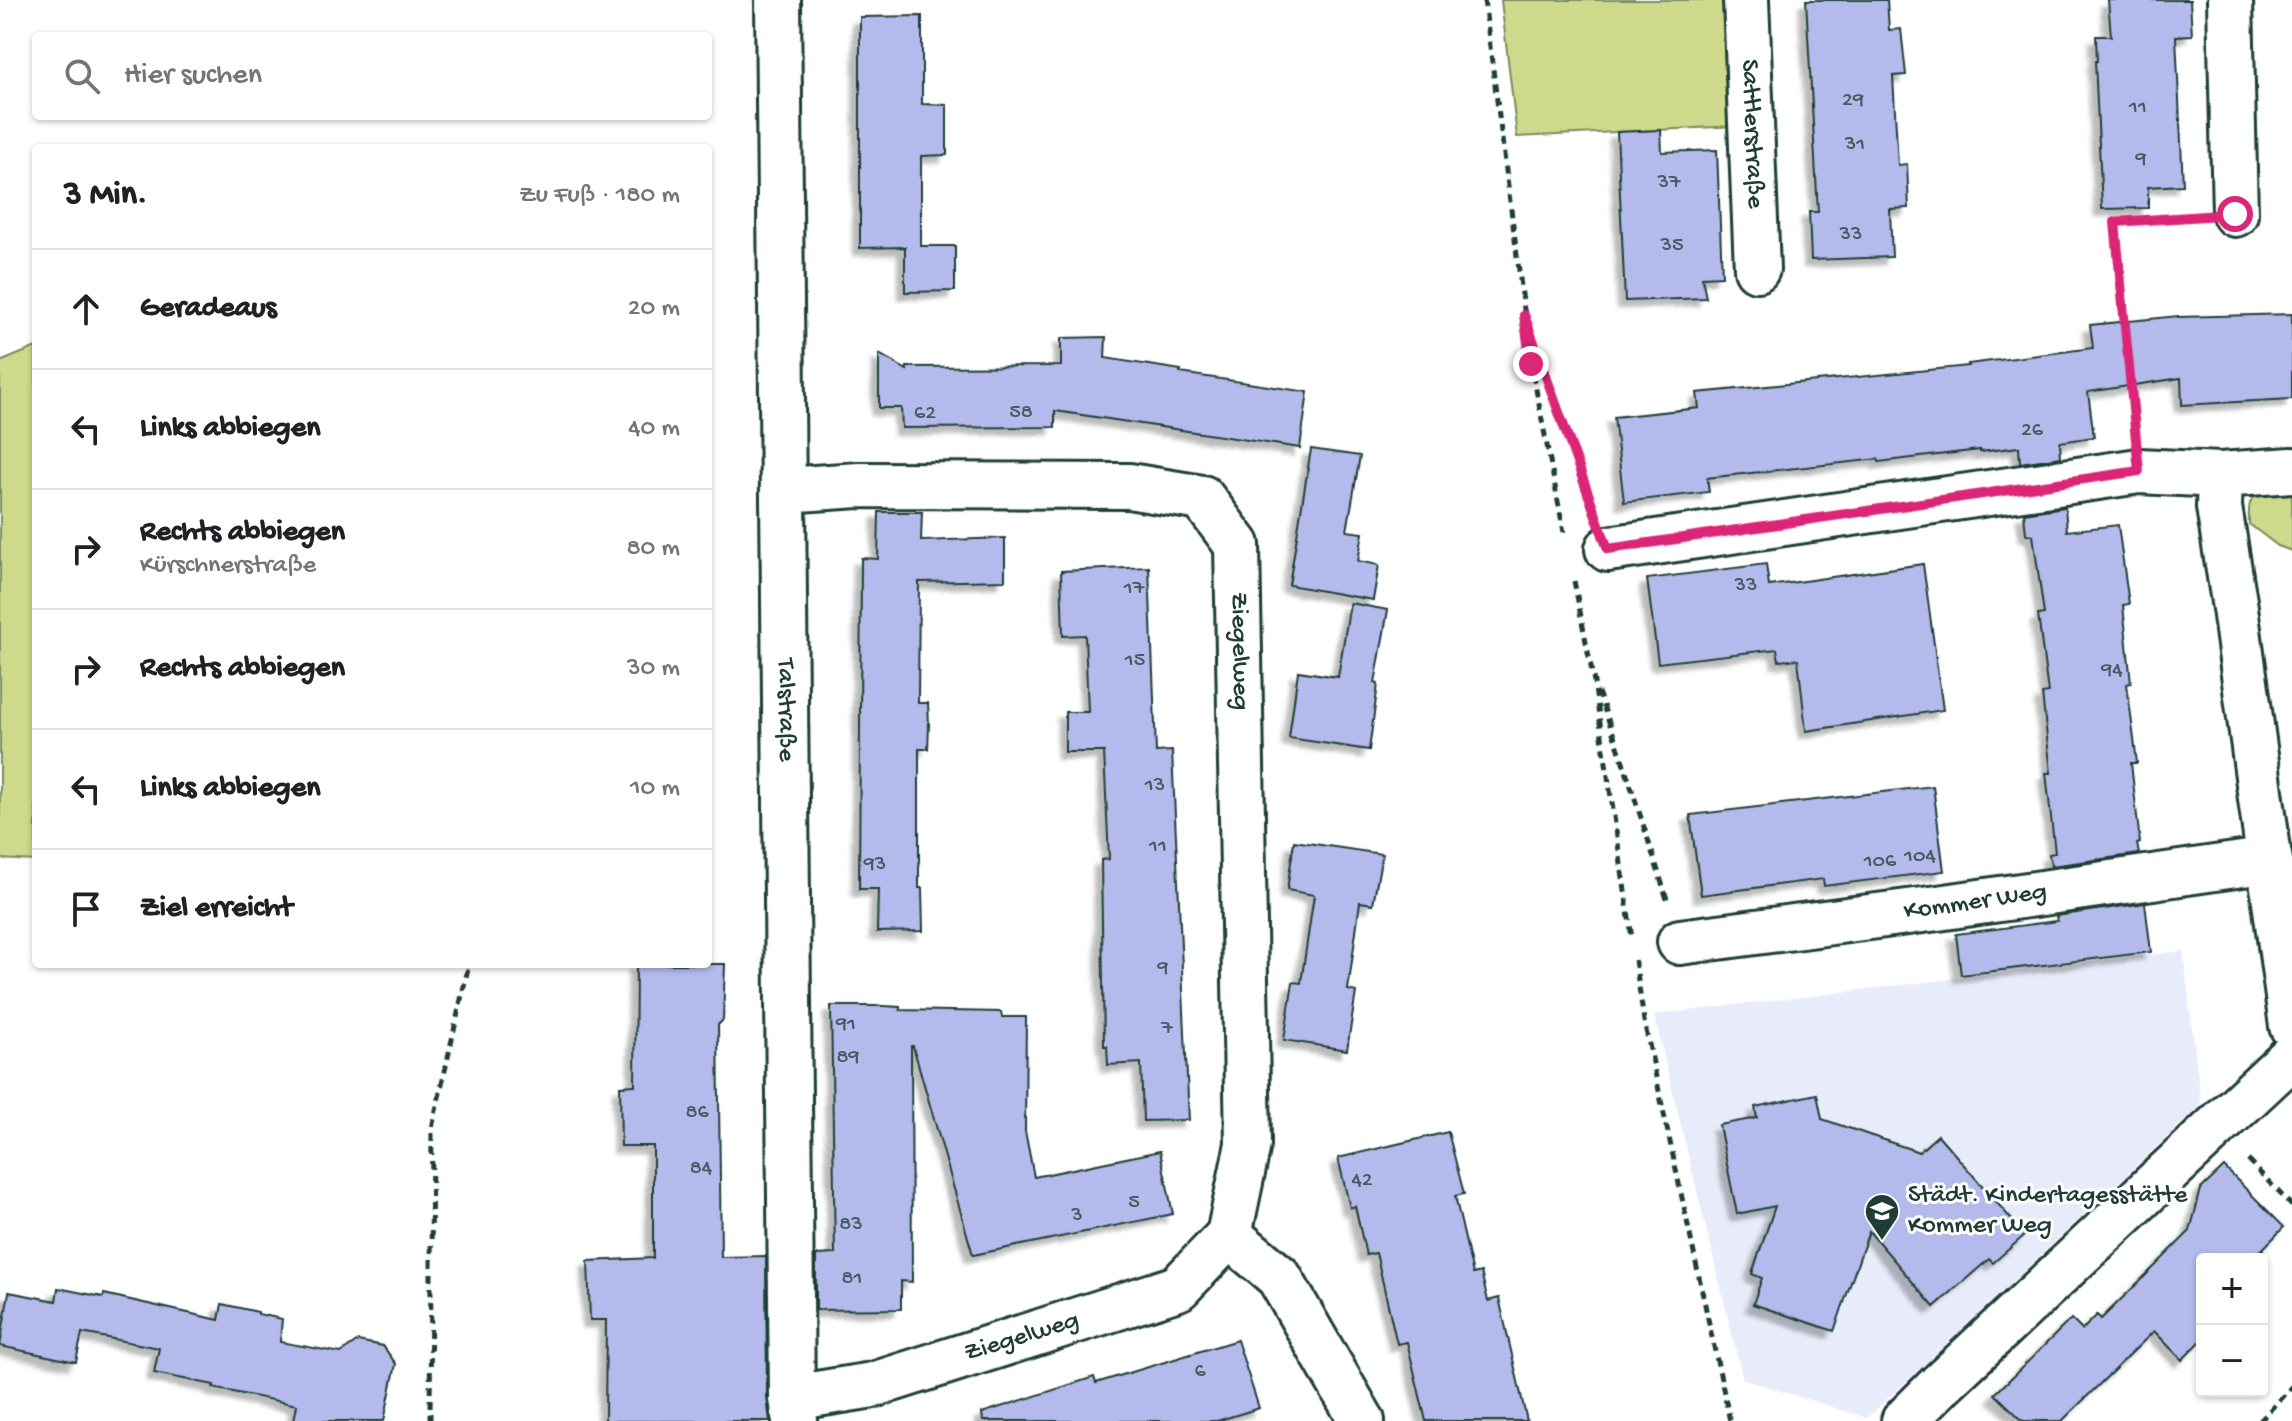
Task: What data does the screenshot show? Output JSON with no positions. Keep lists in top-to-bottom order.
{
  "streets": {
    "street": [
      "Sattlerstraße",
      "Ziegelweg",
      "Talstraße",
      "Kommer Weg"
    ]
  },
  "crossings": [
    ["Ziegelweg", "Talstraße"]
  ],
  "places": {
    "school or university": ["Städt. Kindertagesstätte Kommer Weg"]
  },
  "house_numbers": [
    "29",
    "11",
    "31",
    "9",
    "37",
    "33",
    "35",
    "58",
    "62",
    "26",
    "33",
    "17",
    "15",
    "94",
    "13",
    "11",
    "104",
    "106",
    "93",
    "9",
    "91",
    "7",
    "89",
    "86",
    "84",
    "42",
    "5",
    "3",
    "83",
    "81",
    "6"
  ],
  "page": {
    "search": "Hier suchen",
    "heading": ["3 Min.", "Zu Fuß · 180 m"],
    "list": [
      ["Geradeaus", "20 m"],
      ["Links abbiegen", "40 m"],
      ["Rechts abbiegen", "Kürschnerstraße", "80 m"],
      ["Rechts abbiegen", "30 m"],
      ["Links abbiegen", "10 m"],
      "Ziel erreicht"
    ],
    "map_buttons": ["+", "−"]
  }
}
